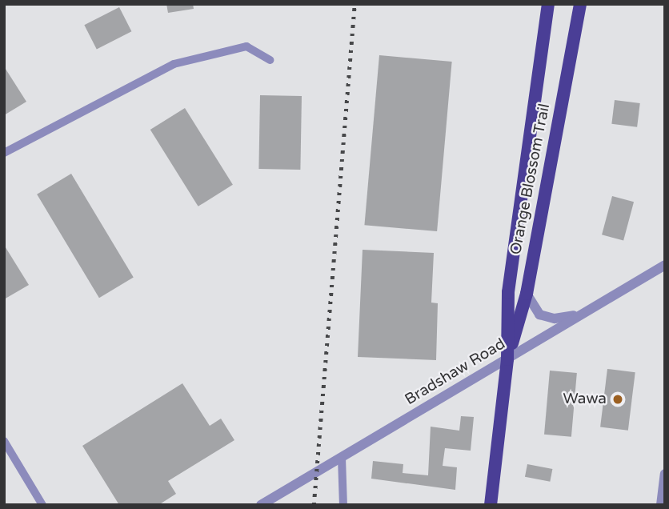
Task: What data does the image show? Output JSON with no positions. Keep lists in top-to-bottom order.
{
  "streets": {
    "main road": ["Orange Blossom Trail"],
    "street": ["Bradshaw Road"]
  },
  "crossings": [
    ["Orange Blossom Trail", "Bradshaw Road"]
  ],
  "places": ["Wawa"]
}
